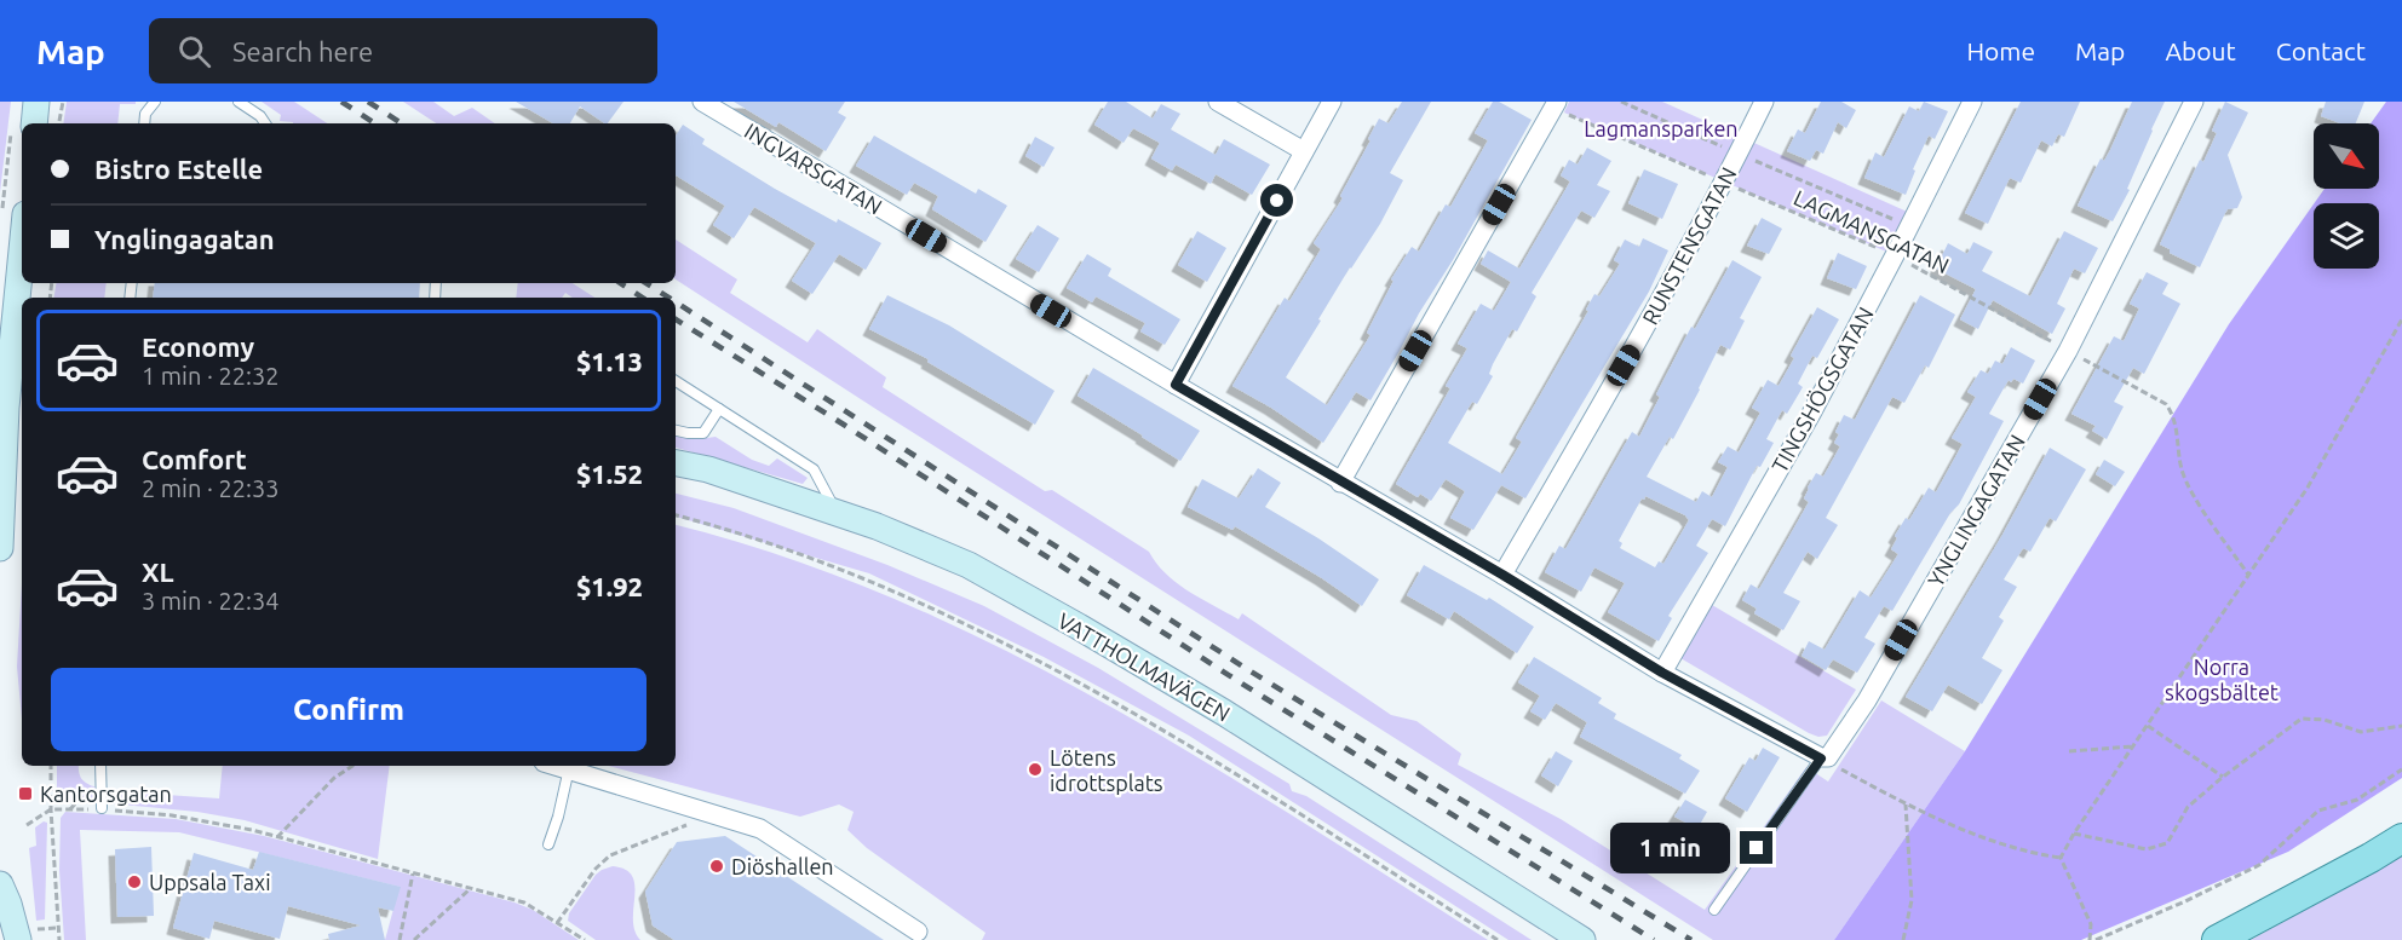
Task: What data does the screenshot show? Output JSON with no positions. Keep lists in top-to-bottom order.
{
  "streets": {
    "main road": ["VATTHOLMAVÄGEN"],
    "street": [
      "INGVARSGATAN",
      "RUNSTENSGATAN",
      "TINGSHÖGSGATAN",
      "YNGLINGAGATAN"
    ],
    "path": ["LAGMANSGATAN"]
  },
  "crossings": [
    ["INGVARSGATAN", "RUNSTENSGATAN"],
    ["INGVARSGATAN", "TINGSHÖGSGATAN"],
    ["INGVARSGATAN", "YNGLINGAGATAN"],
    ["LAGMANSGATAN", "RUNSTENSGATAN"],
    ["LAGMANSGATAN", "TINGSHÖGSGATAN"],
    ["LAGMANSGATAN", "YNGLINGAGATAN"]
  ],
  "parks": ["Lagmansparken", "Norra skogsbältet"],
  "places": {
    "other": ["Lötens idrottsplats", "Diöshallen", "Uppsala Taxi"],
    "transit": ["Kantorsgatan"]
  },
  "north": "bottom right",
  "page": {
    "header": "Map",
    "search": "Search here",
    "nav": [
      "Home",
      "Map",
      "About",
      "Contact"
    ],
    "banner": ["Bistro Estelle", "Ynglingagatan"],
    "list": [
      {
        "name": "Economy",
        "note": "1 min · 22:32",
        "value": "$1.13"
      },
      {
        "name": "Comfort",
        "note": "2 min · 22:33",
        "value": "$1.52"
      },
      {
        "name": "XL",
        "note": "3 min · 22:34",
        "value": "$1.92"
      }
    ],
    "buttons": "Confirm",
    "bubble": "1 min"
  }
}
